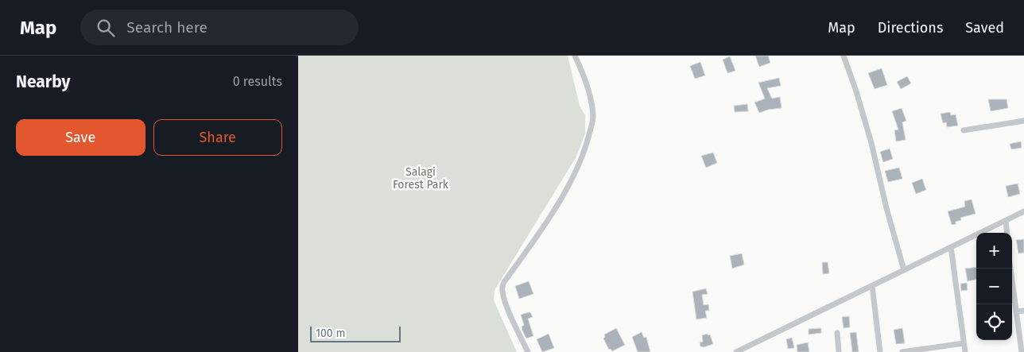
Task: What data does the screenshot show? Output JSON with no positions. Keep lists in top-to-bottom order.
{
  "parks": ["Salagi Forest Park"],
  "scale_bar": "100 m",
  "page": {
    "header": "Map",
    "search": "Search here",
    "nav": ["Map", "Directions", "Saved"],
    "heading": ["Nearby", "0 results"],
    "buttons": ["Save", "Share"],
    "map_buttons": ["+", "−"],
    "scale": "100 m"
  }
}
